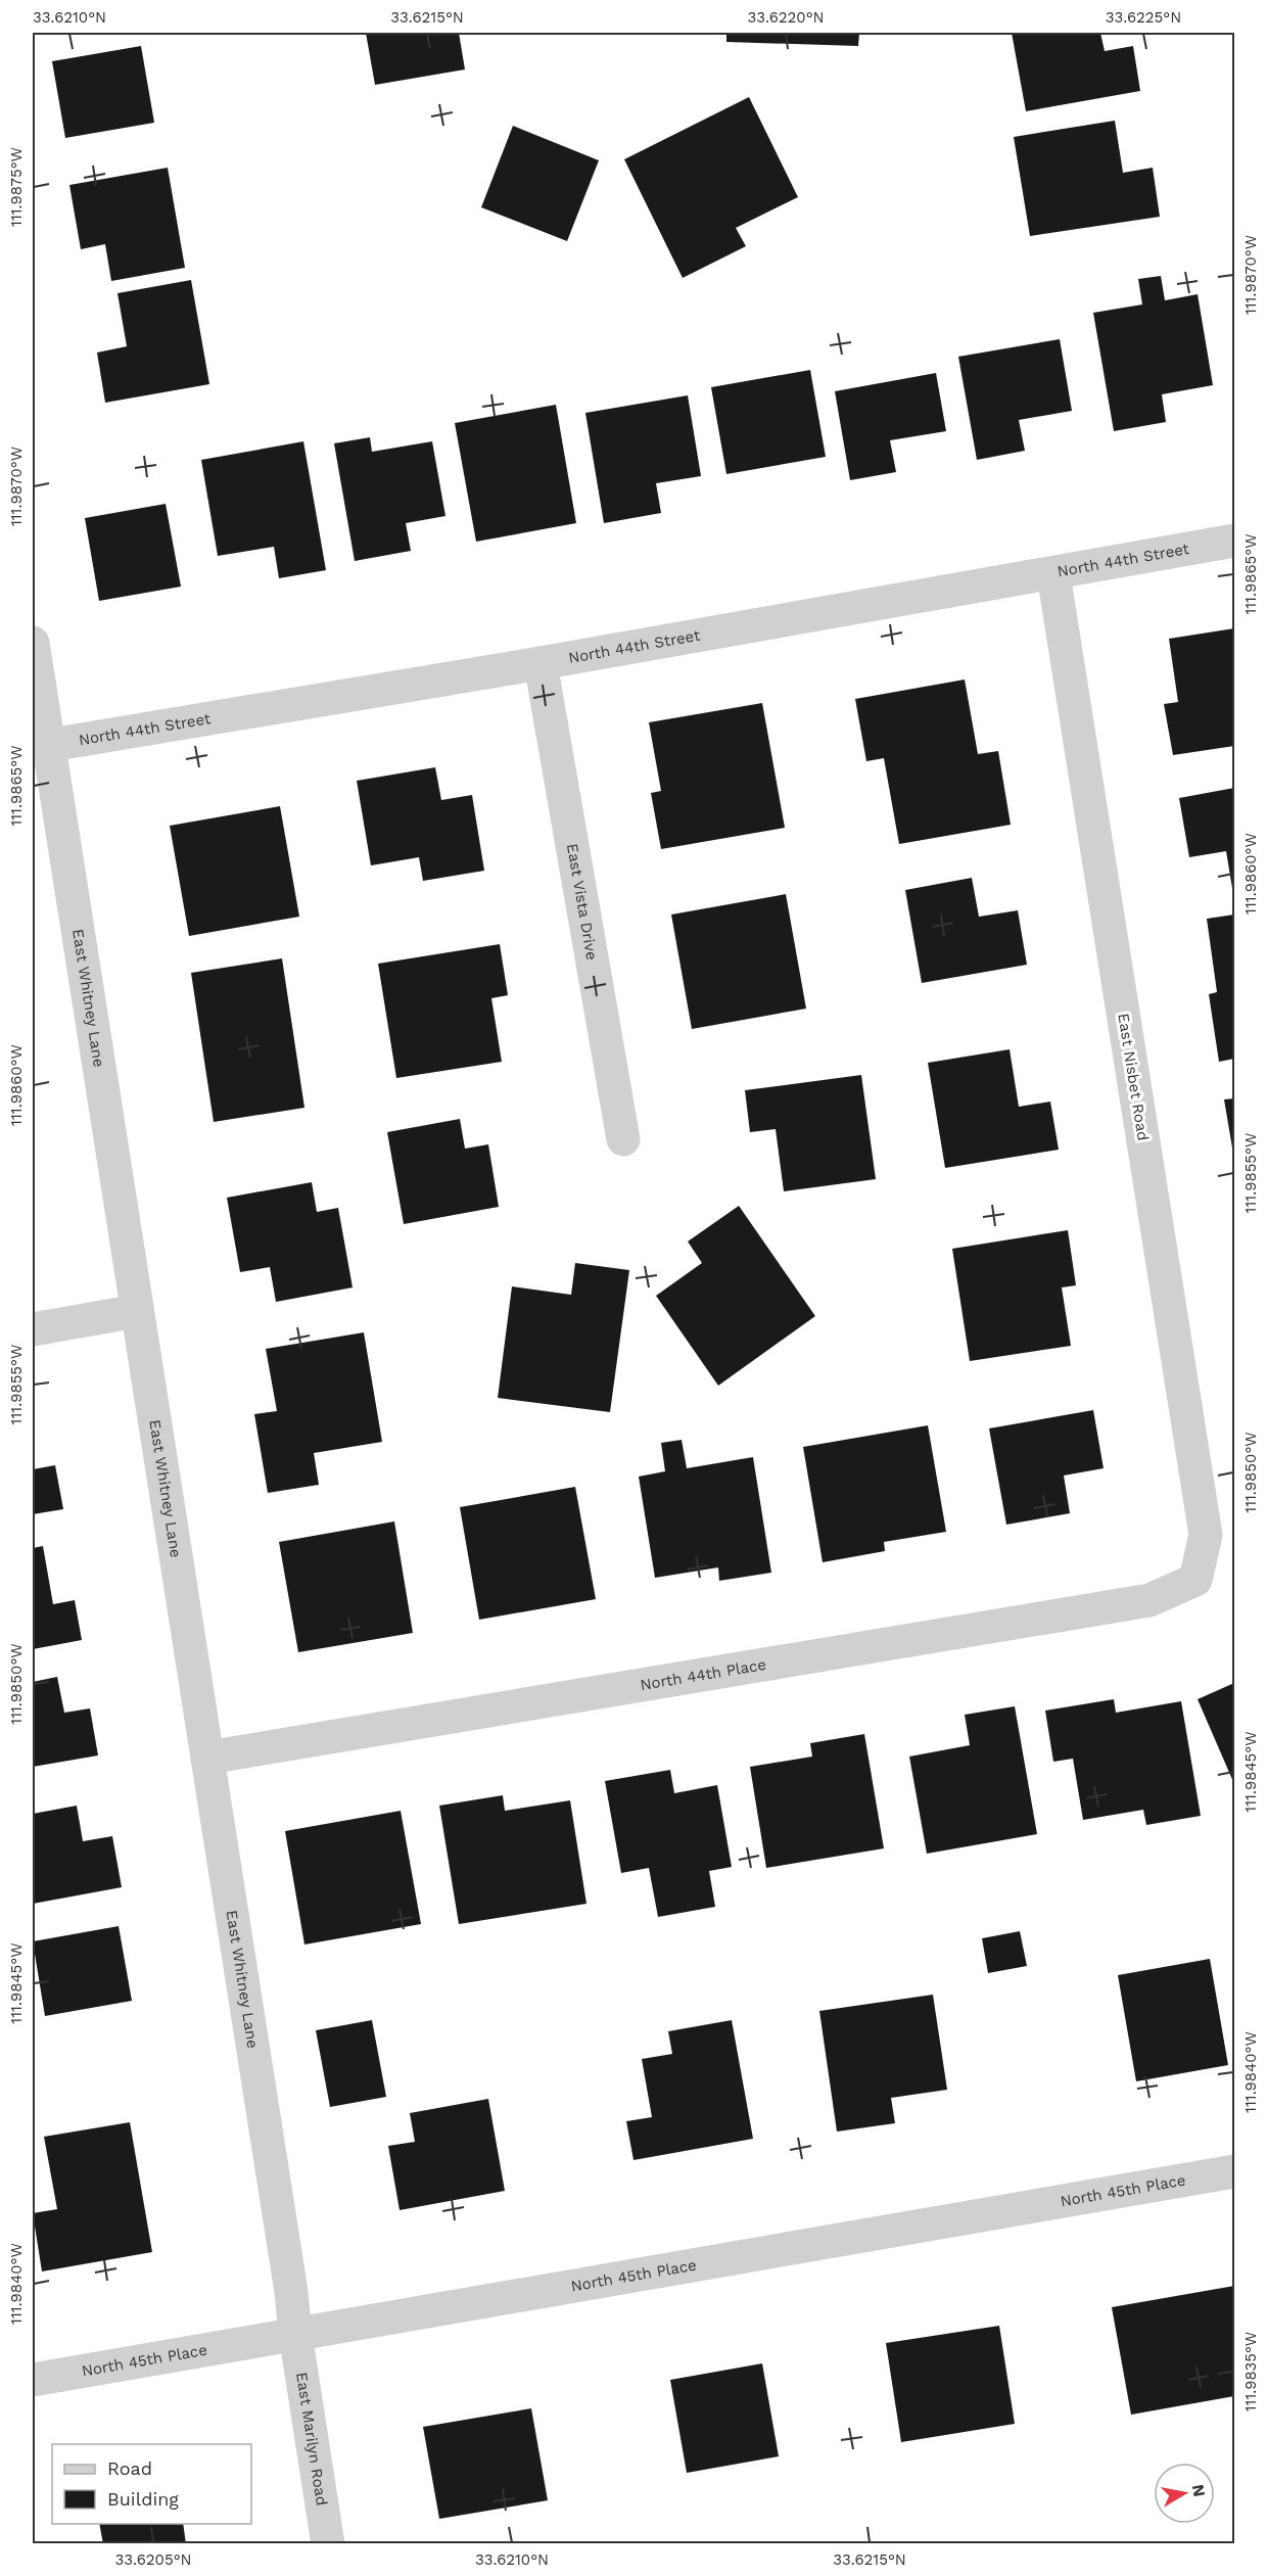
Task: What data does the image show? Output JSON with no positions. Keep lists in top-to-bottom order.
{
  "streets": {
    "street": [
      "North 44th Street",
      "East Vista Drive",
      "East Whitney Lane",
      "East Nisbet Road",
      "North 44th Place",
      "North 45th Place",
      "East Marilyn Road"
    ]
  },
  "crossings": [
    ["North 44th Street", "East Vista Drive"],
    ["North 44th Street", "East Whitney Lane"],
    ["North 44th Street", "East Nisbet Road"],
    ["East Whitney Lane", "North 44th Place"],
    ["East Whitney Lane", "North 45th Place"],
    ["East Whitney Lane", "East Marilyn Road"],
    ["East Nisbet Road", "North 44th Place"],
    ["North 45th Place", "East Marilyn Road"]
  ],
  "legend": ["Road", "Building"],
  "north": "right",
  "coordinates": [
    "33.6210°N",
    "33.6215°N",
    "33.6220°N",
    "33.6225°N",
    "111.9875°W",
    "111.9870°W",
    "111.9865°W",
    "111.9860°W",
    "111.9855°W",
    "111.9850°W",
    "111.9845°W",
    "111.9840°W",
    "111.9835°W",
    "33.6205°N"
  ]
}
